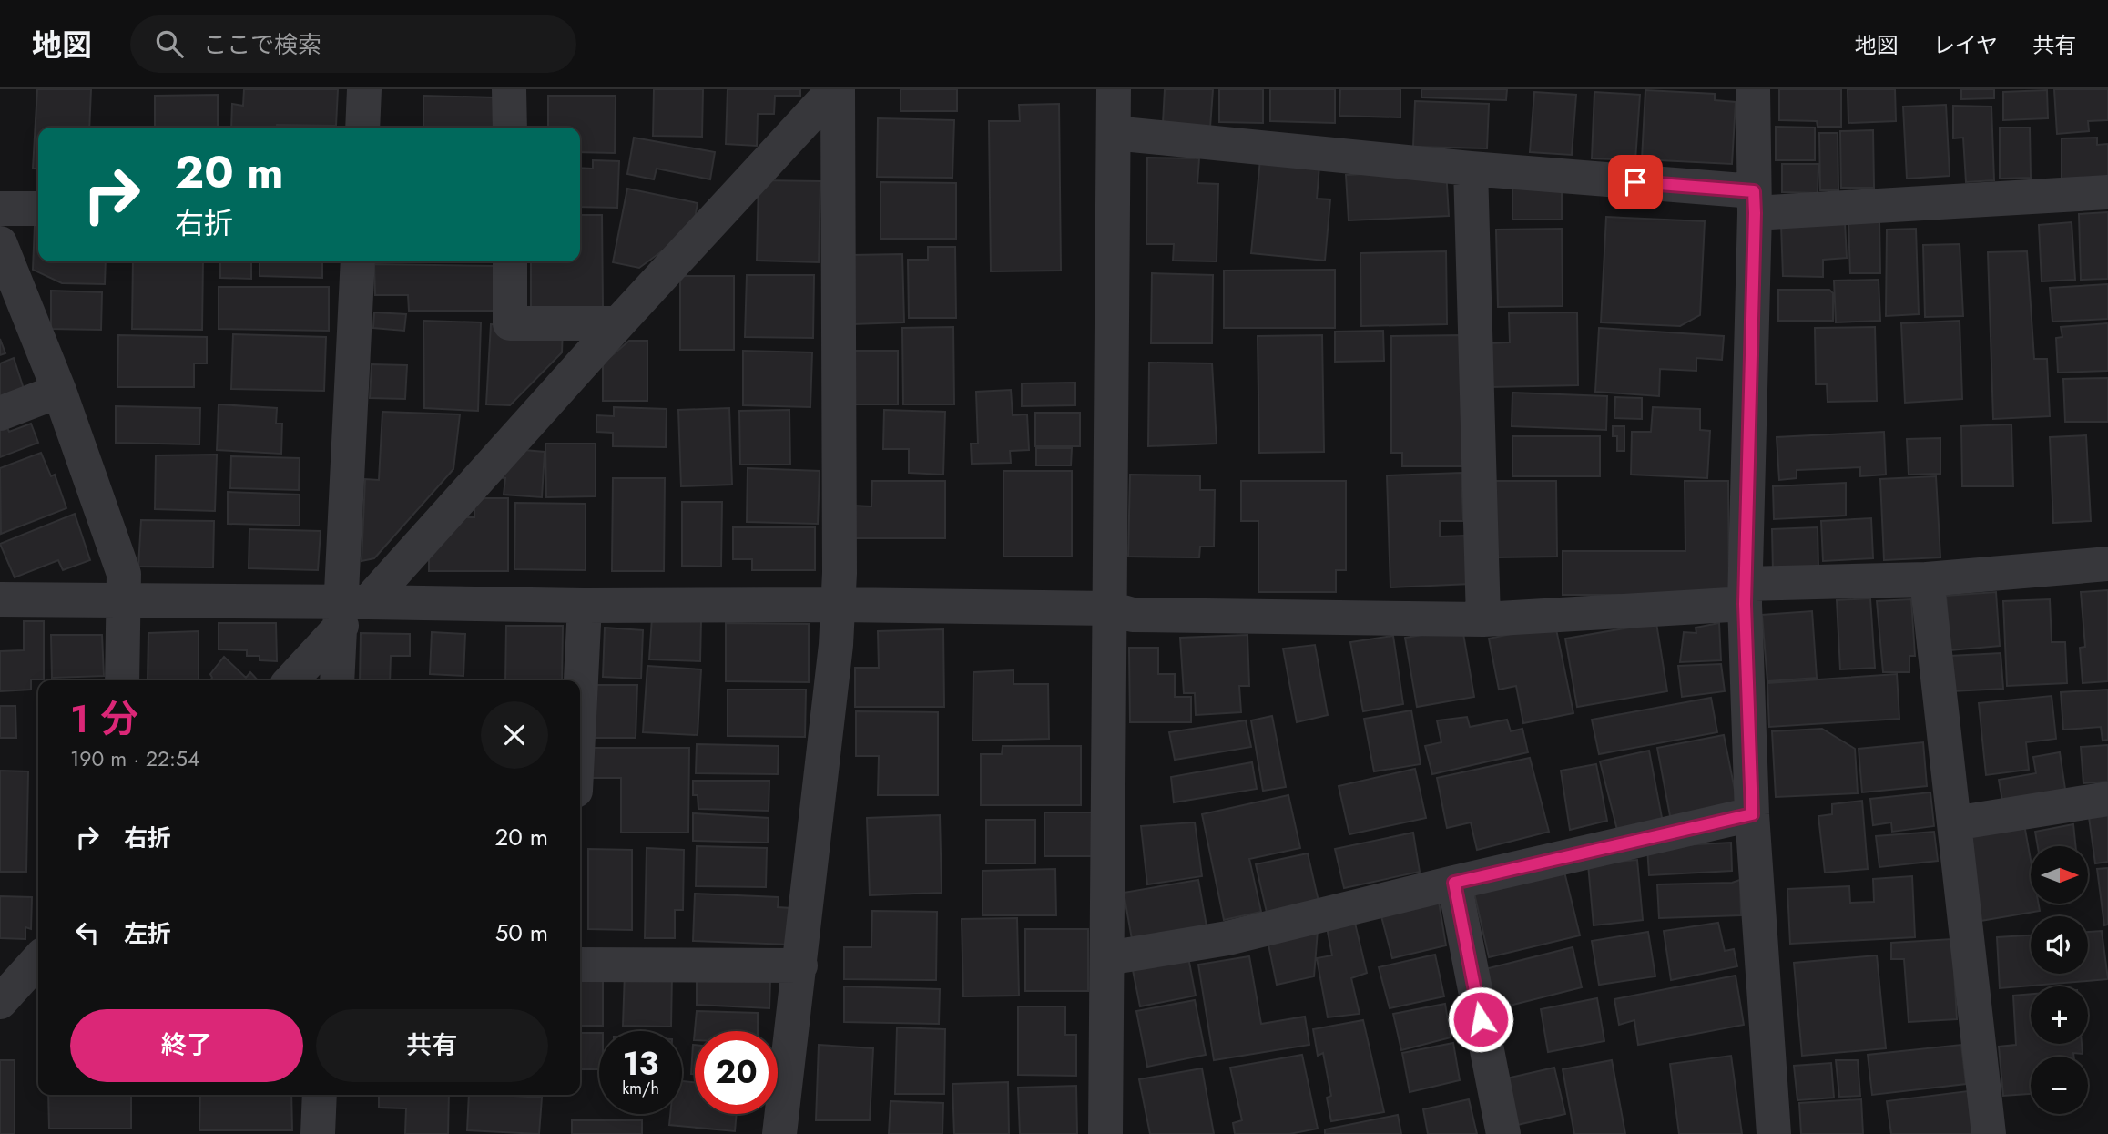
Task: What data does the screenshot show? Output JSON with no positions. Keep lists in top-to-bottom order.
{
  "north": "right",
  "page": {
    "header": "地図",
    "search": "ここで検索",
    "nav": ["地図", "レイヤ", "共有"],
    "turn": ["20 m", "右折"],
    "heading": ["1 分", "190 m · 22:54"],
    "list": [
      {
        "name": "右折",
        "value": "20 m"
      },
      {
        "name": "左折",
        "value": "50 m"
      }
    ],
    "map_buttons": ["+", "−"],
    "buttons": ["終了", "共有"],
    "speed": "13 km/h",
    "limit": "20"
  }
}
